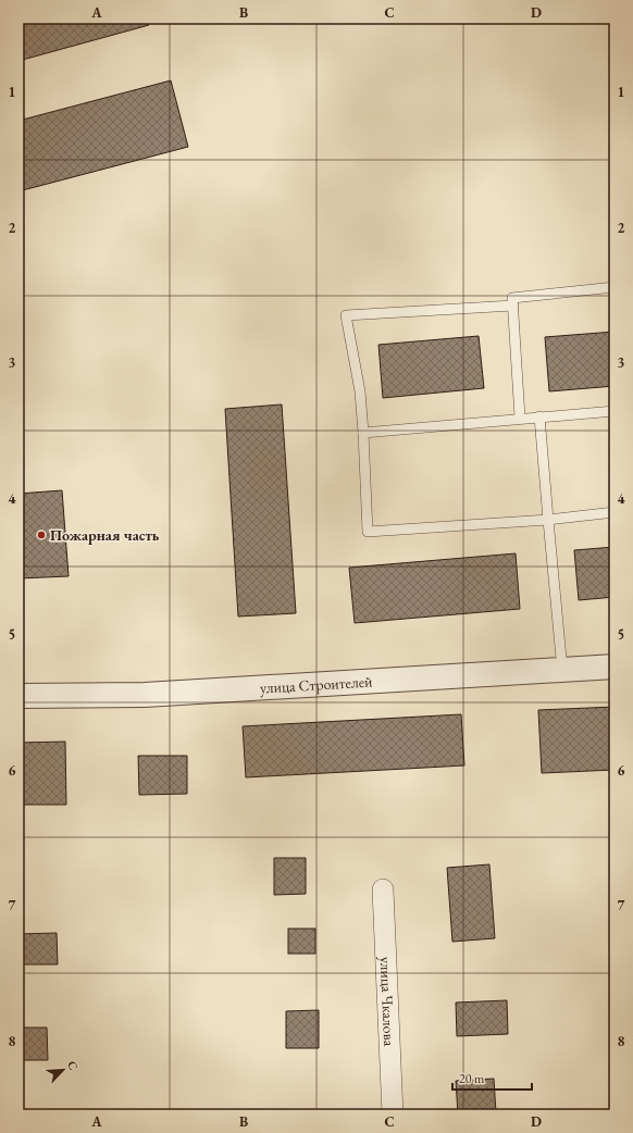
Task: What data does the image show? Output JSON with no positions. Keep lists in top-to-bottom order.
{
  "streets": {
    "street": ["улица Строителей", "улица Чкалова"]
  },
  "places": ["Пожарная часть"],
  "scale_bar": "20 m",
  "north": "top right",
  "grid": {
    "columns": [
      "A",
      "B",
      "C",
      "D"
    ],
    "rows": [
      "1",
      "2",
      "3",
      "4",
      "5",
      "6",
      "7",
      "8"
    ]
  }
}
